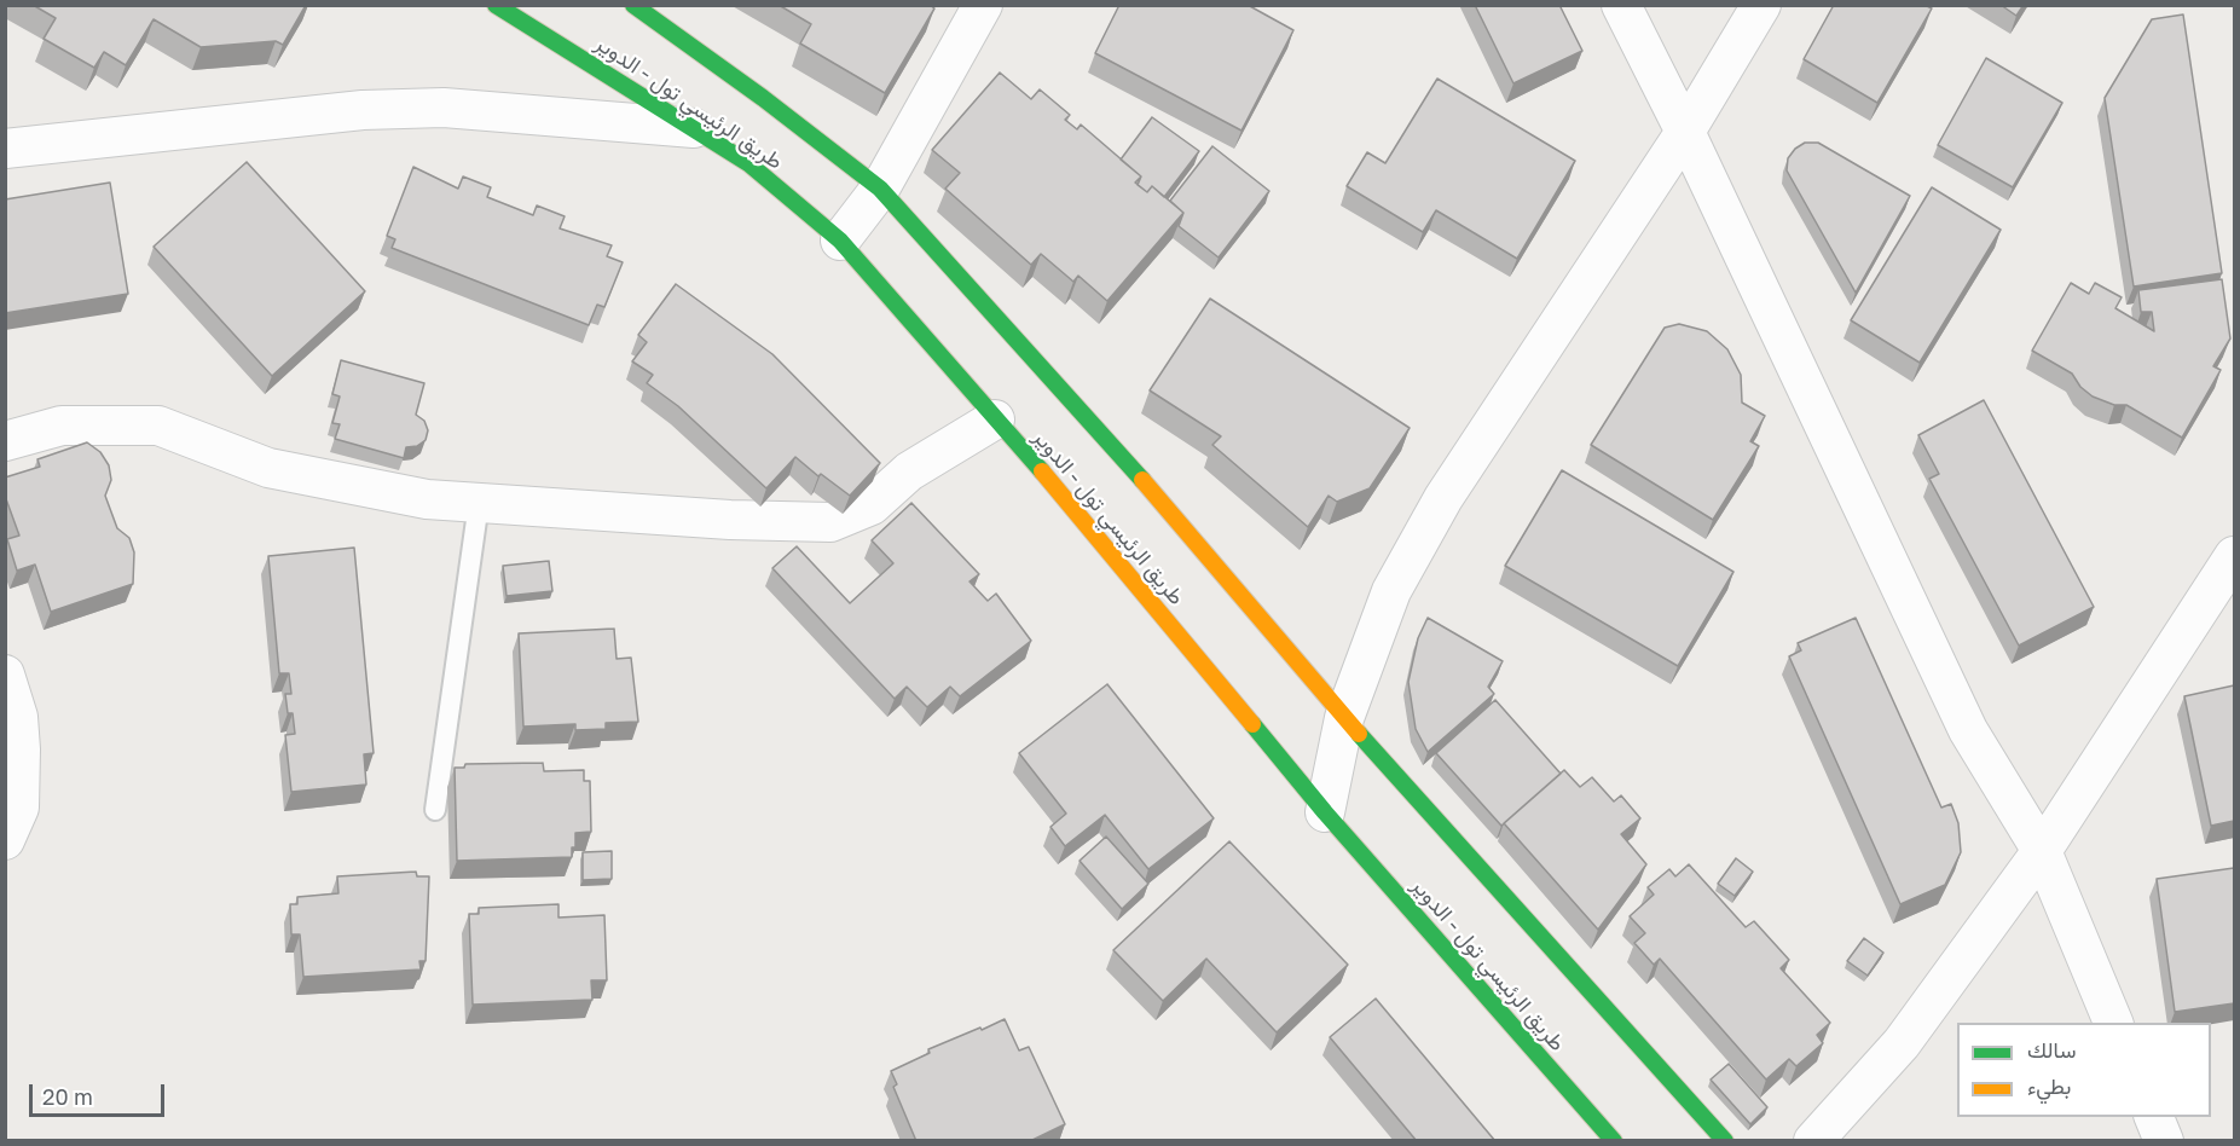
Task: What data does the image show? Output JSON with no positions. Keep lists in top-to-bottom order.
{
  "streets": {
    "main road": ["طريق الرئيسي تول - الدوير"]
  },
  "legend": ["سالك", "بطيء"],
  "scale_bar": "20 m"
}
